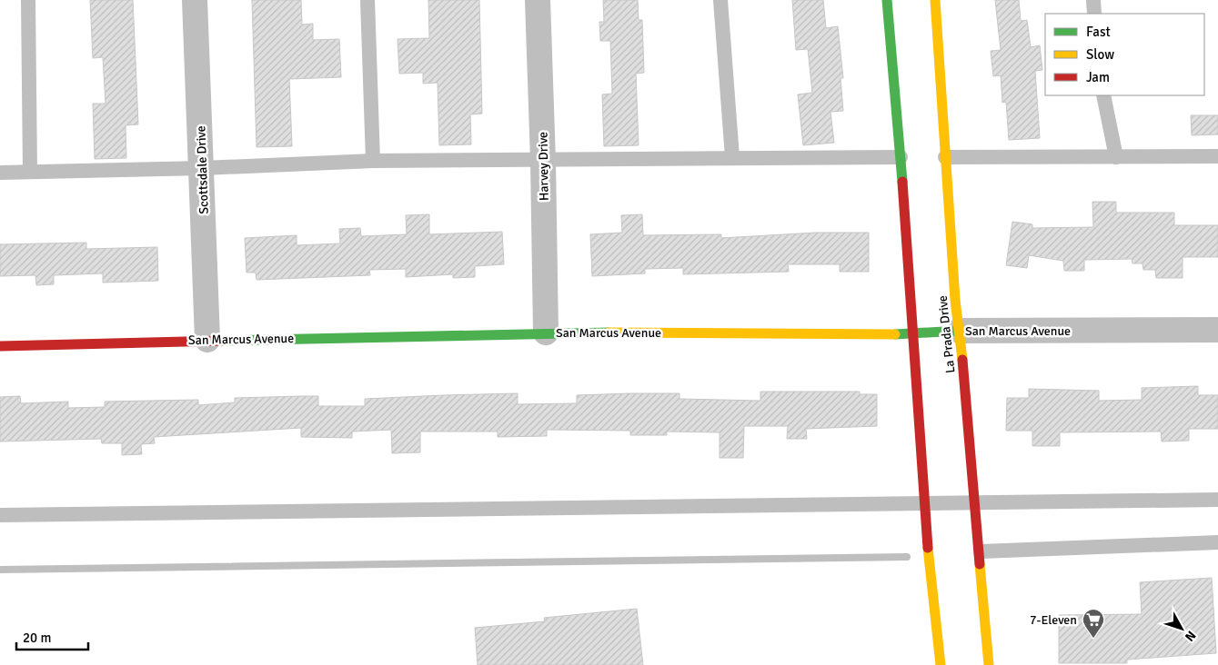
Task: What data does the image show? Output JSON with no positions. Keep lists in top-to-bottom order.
{
  "streets": {
    "main road": ["San Marcus Avenue", "La Prada Drive"],
    "street": ["Harvey Drive", "Scottsdale Drive"]
  },
  "crossings": [
    ["Harvey Drive", "San Marcus Avenue"],
    ["Scottsdale Drive", "San Marcus Avenue"],
    ["San Marcus Avenue", "La Prada Drive"]
  ],
  "places": {
    "supermarket": ["7-Eleven"]
  },
  "legend": ["Fast", "Slow", "Jam"],
  "scale_bar": "20 m",
  "north": "bottom right"
}
